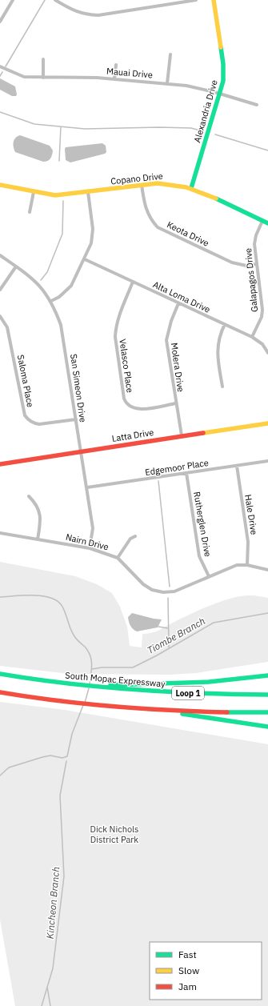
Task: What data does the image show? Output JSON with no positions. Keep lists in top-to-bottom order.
{
  "streets": {
    "main road": [
      "Alexandria Drive",
      "Copano Drive",
      "Latta Drive",
      "South Mopac Expressway",
      "Loop 1"
    ],
    "street": [
      "Mauai Drive",
      "Keota Drive",
      "Galapagos Drive",
      "Alta Loma Drive",
      "Velasco Place",
      "Molera Drive",
      "Saloma Place",
      "San Simeon Drive",
      "Edgemoor Place",
      "Hale Drive",
      "Rutherglen Drive",
      "Nairn Drive"
    ]
  },
  "crossings": [
    ["Mauai Drive", "Alexandria Drive"],
    ["Alexandria Drive", "Copano Drive"],
    ["Copano Drive", "Keota Drive"],
    ["Copano Drive", "Galapagos Drive"],
    ["Keota Drive", "Galapagos Drive"],
    ["Galapagos Drive", "Alta Loma Drive"],
    ["Alta Loma Drive", "Velasco Place"],
    ["Alta Loma Drive", "Molera Drive"],
    ["Velasco Place", "Molera Drive"],
    ["Molera Drive", "Latta Drive"],
    ["Saloma Place", "San Simeon Drive"],
    ["San Simeon Drive", "Latta Drive"],
    ["San Simeon Drive", "Edgemoor Place"],
    ["San Simeon Drive", "Nairn Drive"],
    ["Edgemoor Place", "Hale Drive"],
    ["Edgemoor Place", "Rutherglen Drive"],
    ["Hale Drive", "Nairn Drive"],
    ["Rutherglen Drive", "Nairn Drive"]
  ],
  "water": ["Tiombe Branch", "Kincheon Branch"],
  "parks": ["Dick Nichols District Park"],
  "legend": ["Fast", "Slow", "Jam"]
}
